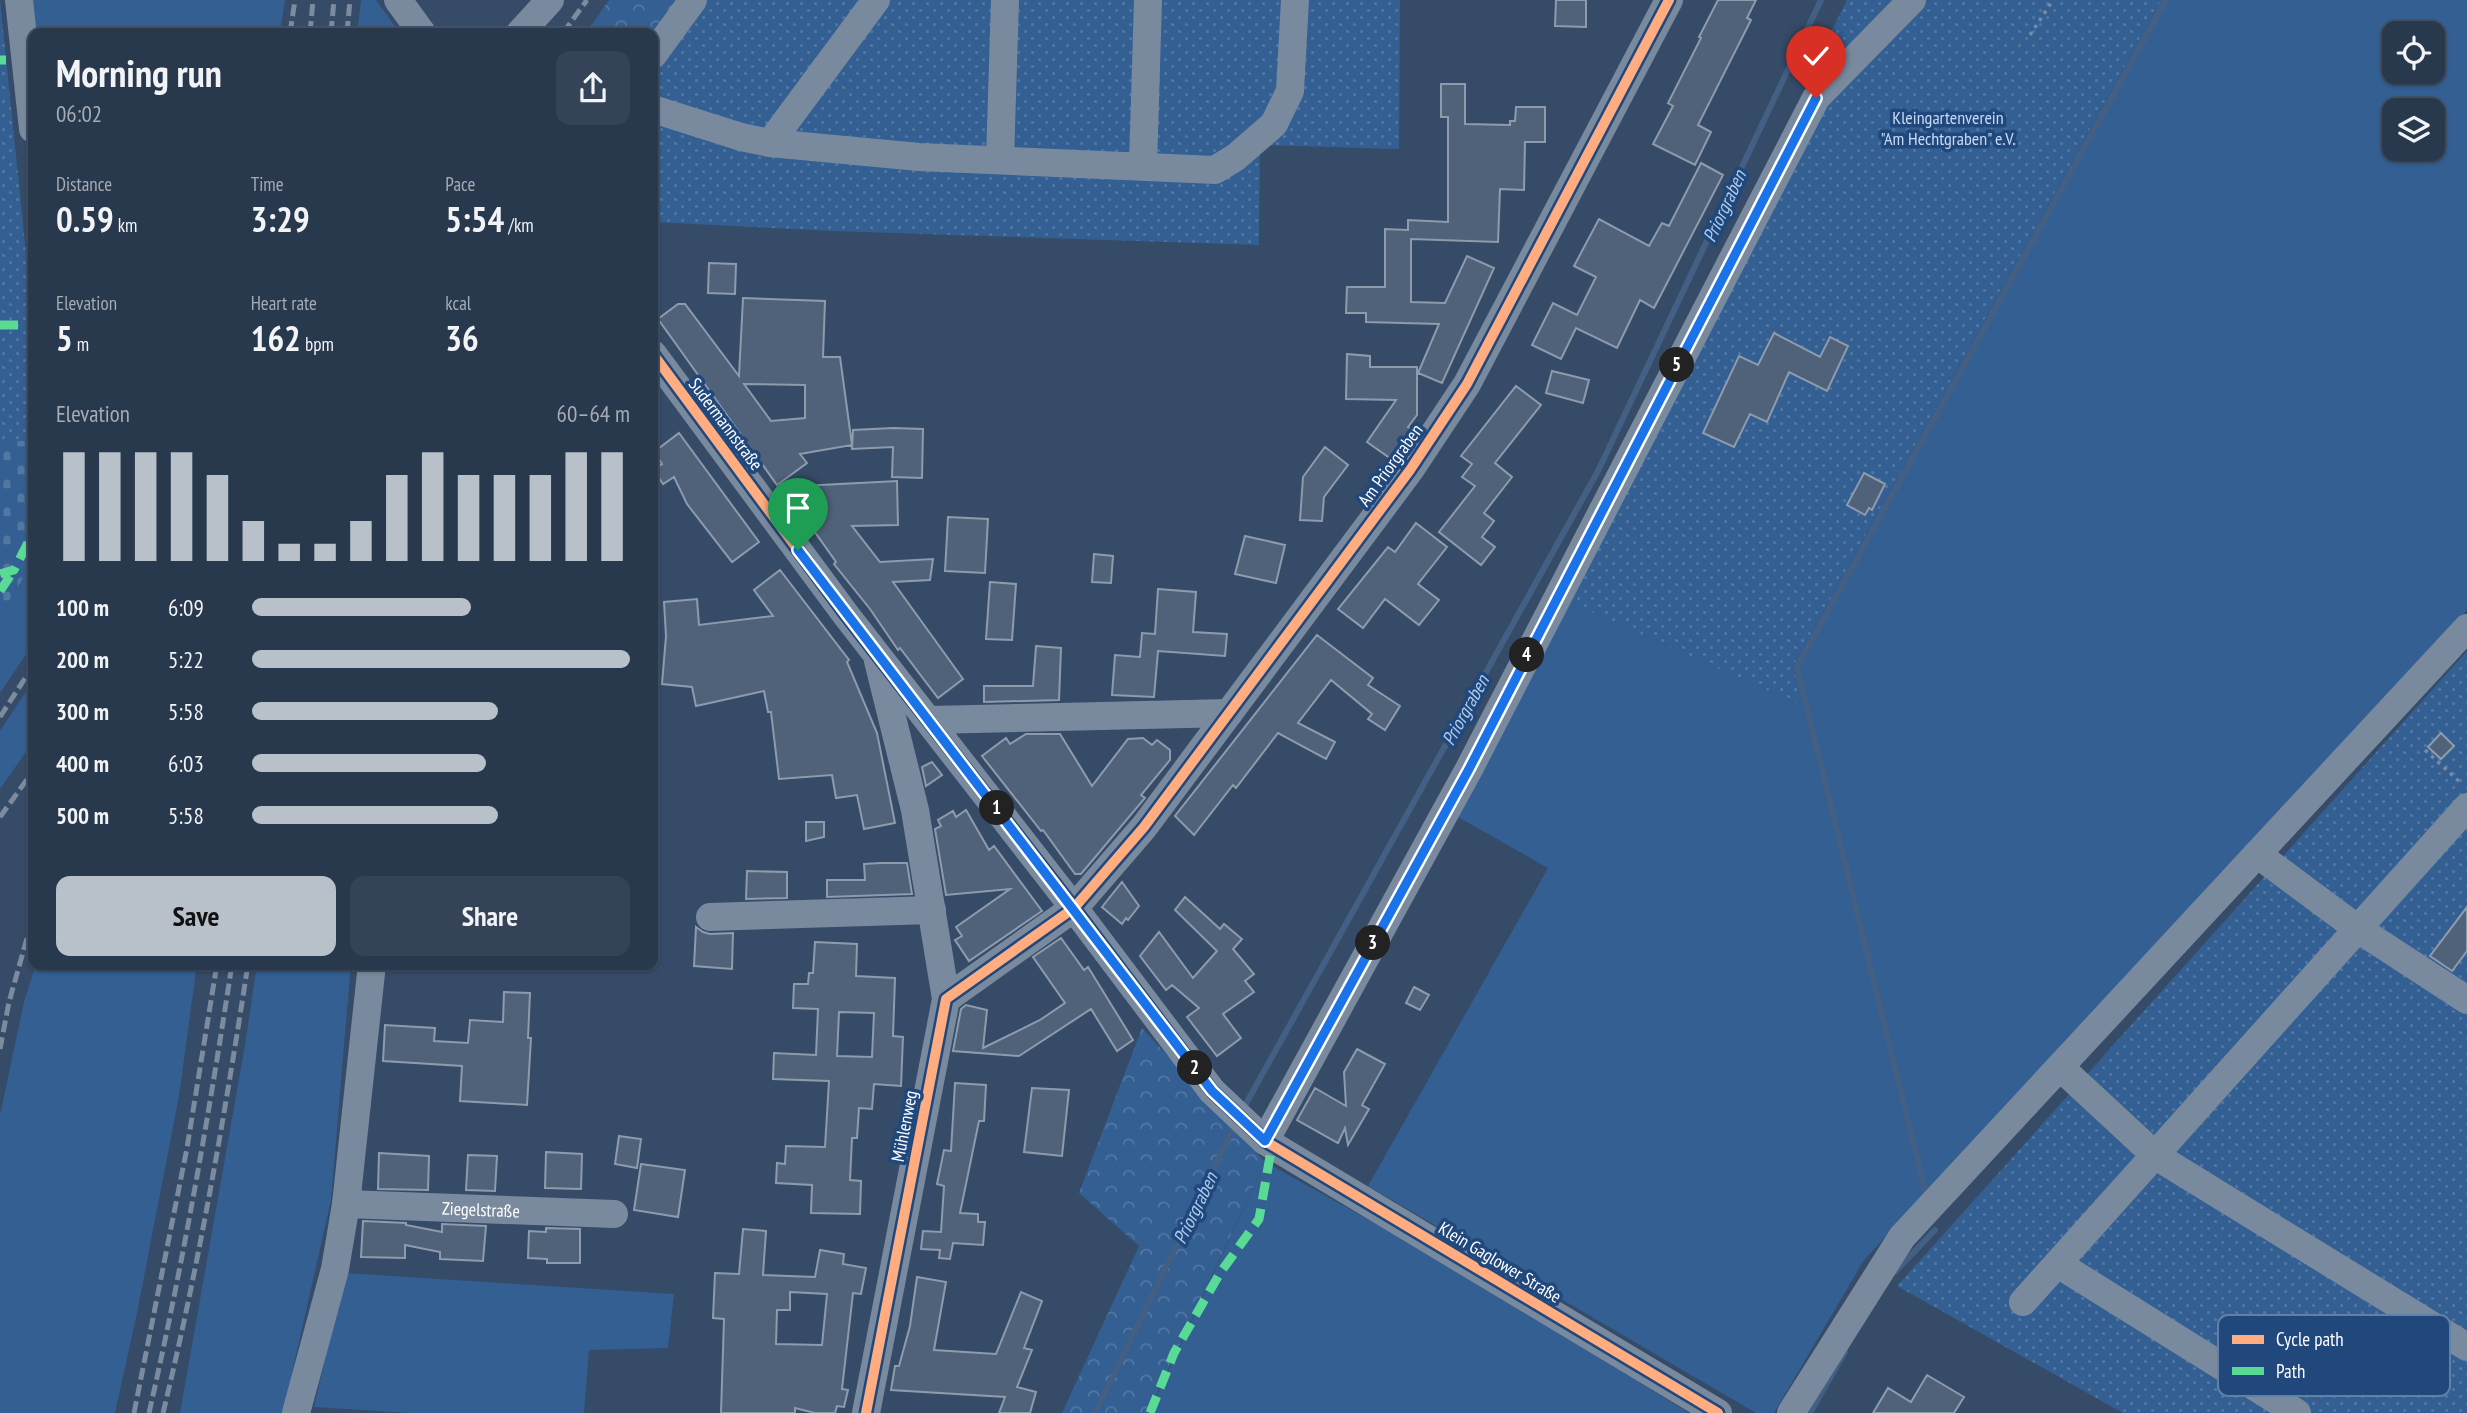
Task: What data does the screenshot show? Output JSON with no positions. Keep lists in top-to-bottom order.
{
  "streets": {
    "street": [
      "Sudermannstraße",
      "Am Priorgraben",
      "Mühlenweg",
      "Ziegelstraße",
      "Klein Gaglower Straße"
    ]
  },
  "crossings": [
    ["Sudermannstraße", "Am Priorgraben"],
    ["Sudermannstraße", "Mühlenweg"],
    ["Sudermannstraße", "Klein Gaglower Straße"]
  ],
  "water": ["Priorgraben"],
  "parks": ["Kleingartenverein \"Am Hechtgraben\" e.V."],
  "legend": ["Cycle path", "Path"],
  "page": {
    "heading": ["Morning run", "06:02"],
    "stats": [
      ["Distance", "0.59 km"],
      ["Time", "3:29"],
      ["Pace", "5:54 /km"],
      ["Elevation", "5 m"],
      ["Heart rate", "162 bpm"],
      ["kcal", "36"]
    ],
    "pins": [
      "5",
      "4",
      "1",
      "3",
      "2"
    ],
    "chart": ["Elevation", "60–64 m"],
    "list": [
      {
        "name": "100 m",
        "note": "6:09"
      },
      {
        "name": "200 m",
        "note": "5:22"
      },
      {
        "name": "300 m",
        "note": "5:58"
      },
      {
        "name": "400 m",
        "note": "6:03"
      },
      {
        "name": "500 m",
        "note": "5:58"
      }
    ],
    "buttons": ["Save", "Share"]
  }
}
